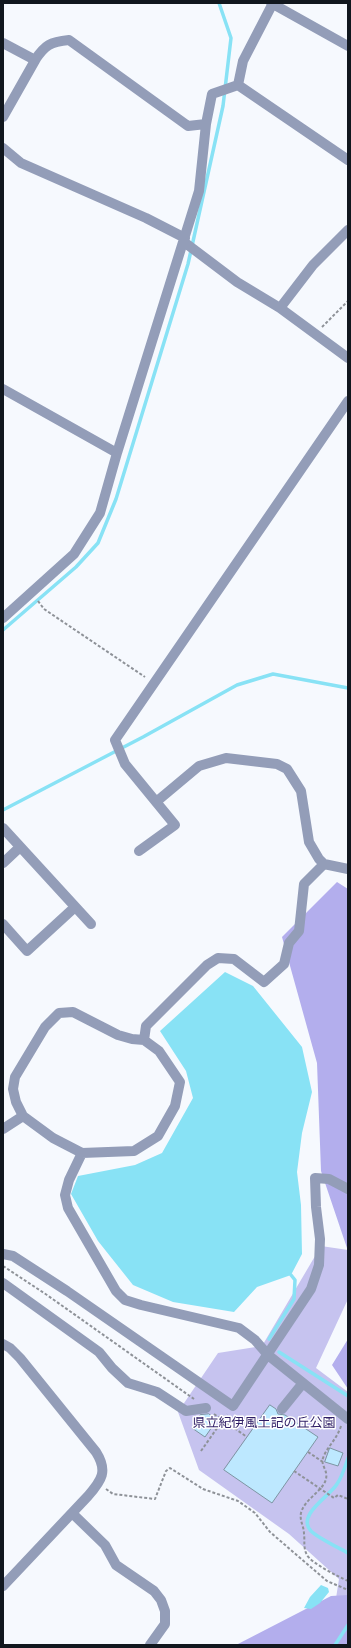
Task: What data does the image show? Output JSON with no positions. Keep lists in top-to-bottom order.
{
  "parks": ["県立紀伊風土記の丘公園"]
}
